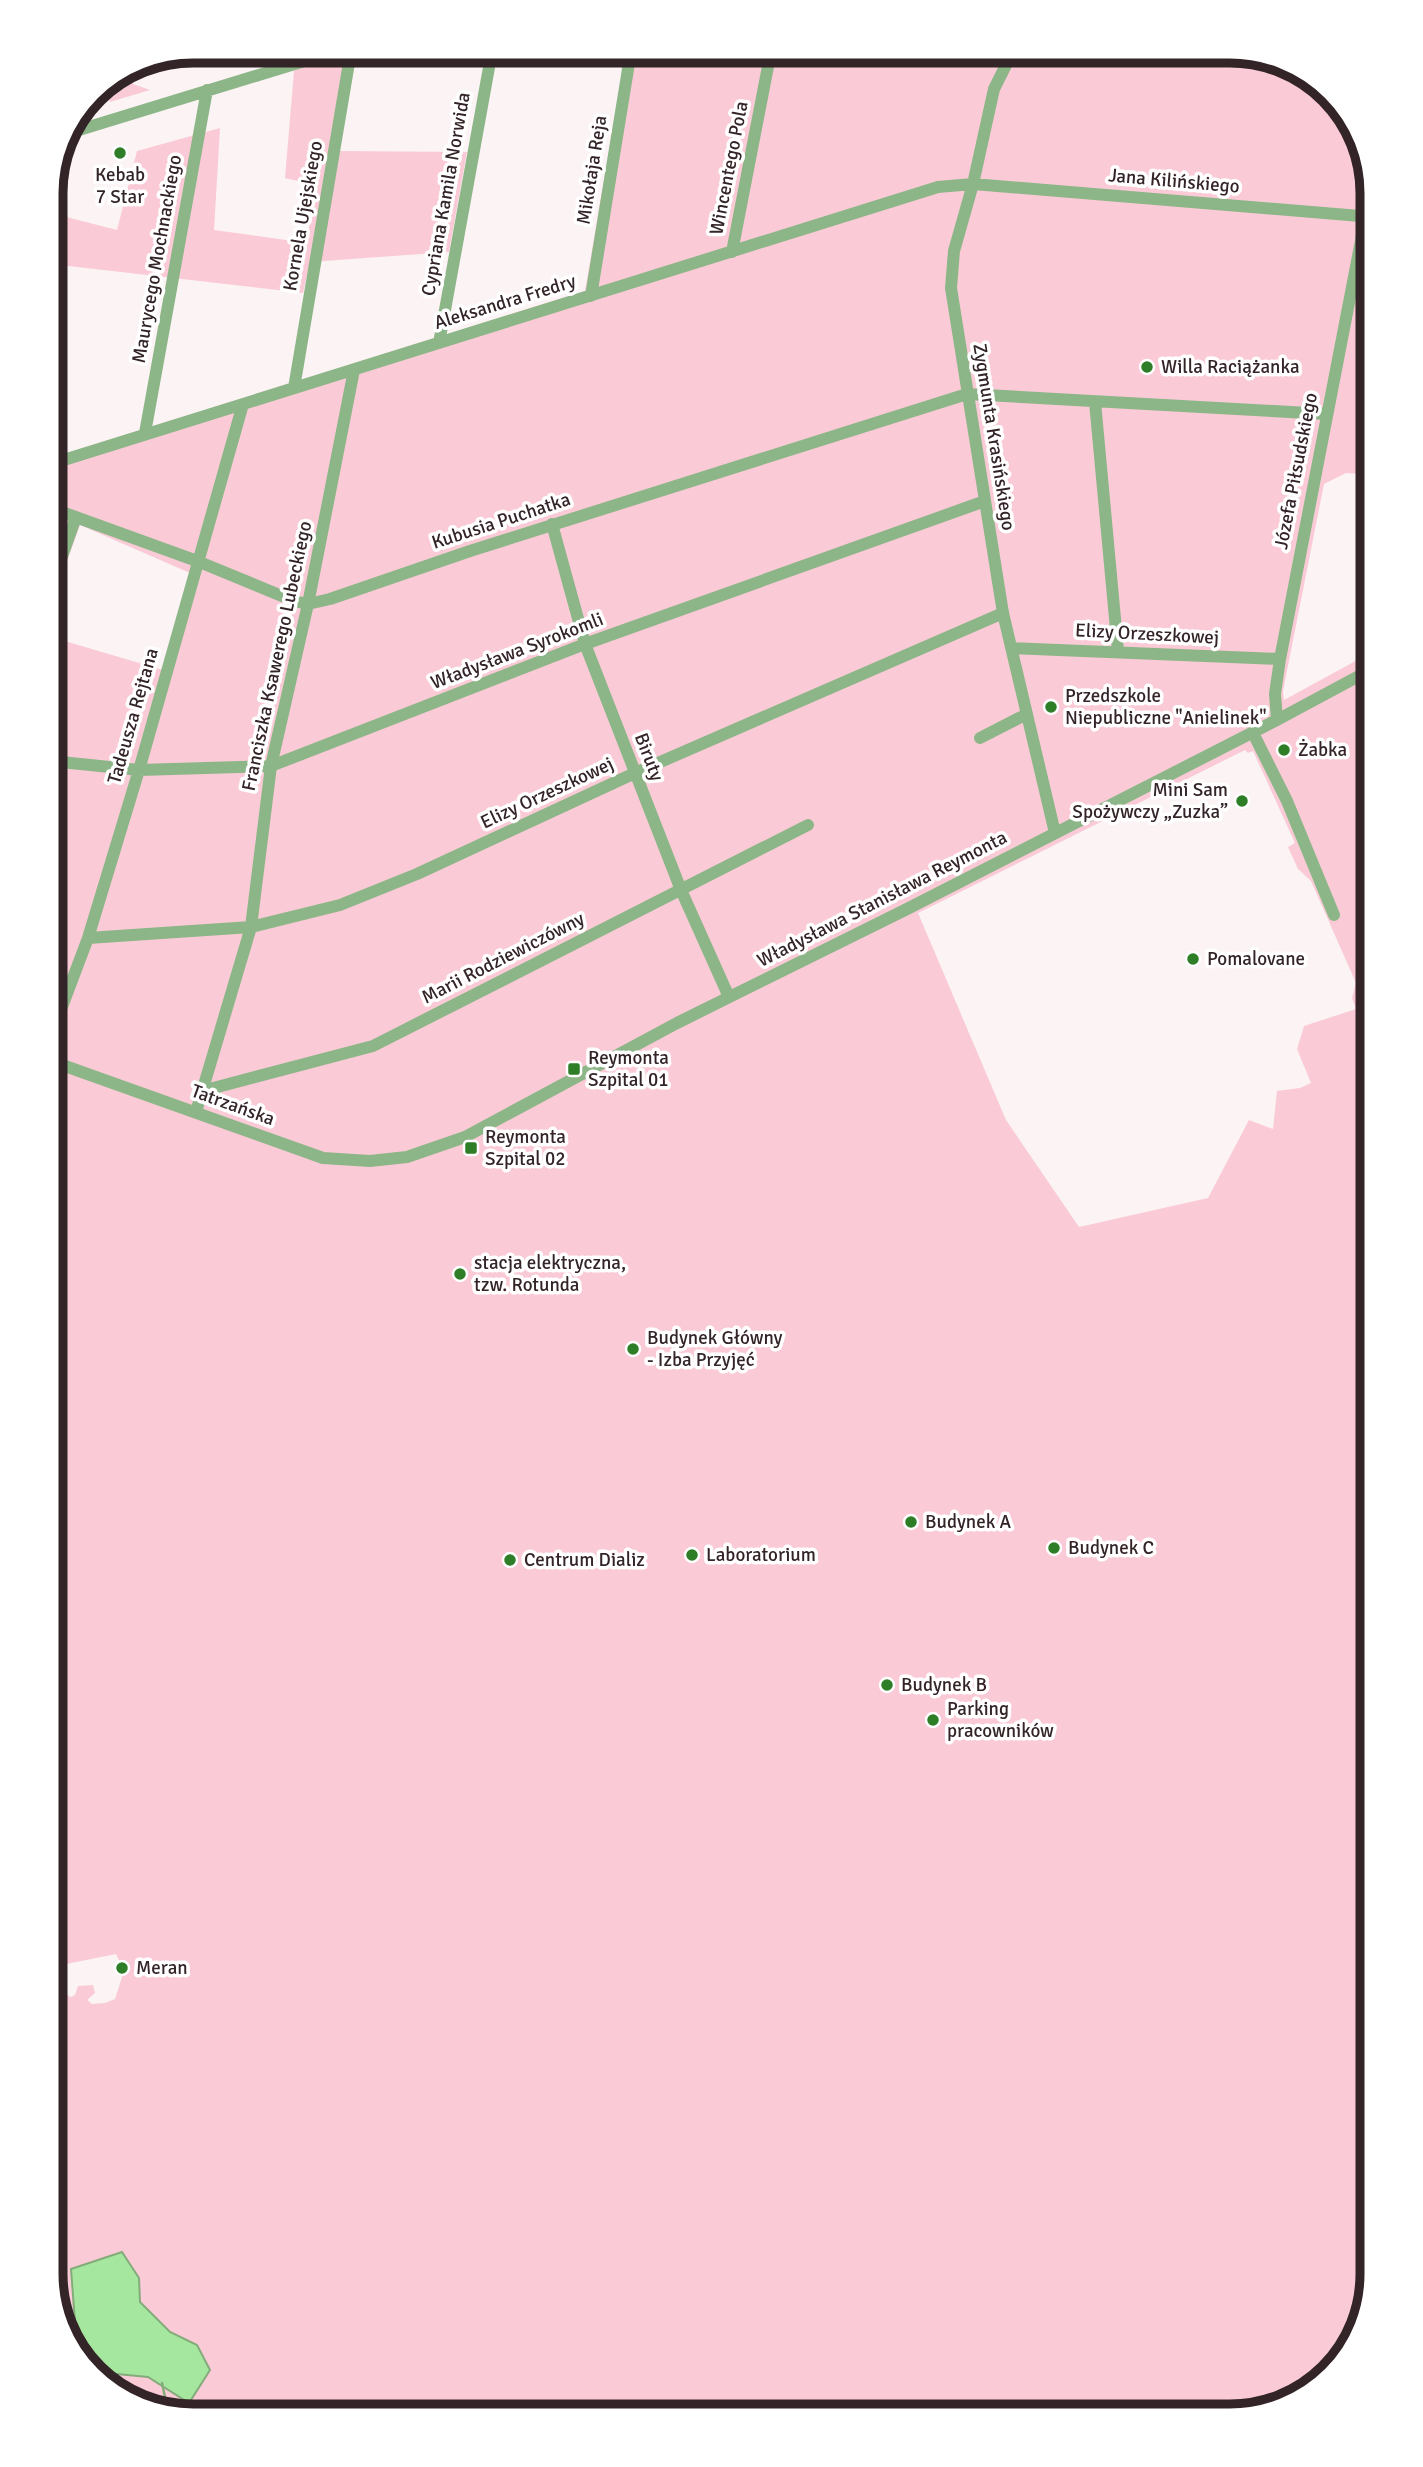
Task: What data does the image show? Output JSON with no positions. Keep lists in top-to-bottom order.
{
  "streets": {
    "street": [
      "Wincentego Pola",
      "Mikołaja Reja",
      "Jana Kilińskiego",
      "Cypriana Kamila Norwida",
      "Kornela Ujejskiego",
      "Maurycego Mochnackiego",
      "Aleksandra Fredry",
      "Zygmunta Krasińskiego",
      "Józefa Piłsudskiego",
      "Kubusia Puchatka",
      "Elizy Orzeszkowej",
      "Władysława Syrokomli",
      "Franciszka Ksawerego Lubeckiego",
      "Tadeusza Rejtana",
      "Biruty",
      "Władysława Stanisława Reymonta",
      "Marii Rodziewiczówny",
      "Tatrzańska"
    ]
  },
  "crossings": [
    ["Wincentego Pola", "Aleksandra Fredry"],
    ["Mikołaja Reja", "Aleksandra Fredry"],
    ["Jana Kilińskiego", "Aleksandra Fredry"],
    ["Jana Kilińskiego", "Zygmunta Krasińskiego"],
    ["Cypriana Kamila Norwida", "Aleksandra Fredry"],
    ["Kornela Ujejskiego", "Aleksandra Fredry"],
    ["Maurycego Mochnackiego", "Aleksandra Fredry"],
    ["Aleksandra Fredry", "Zygmunta Krasińskiego"],
    ["Aleksandra Fredry", "Franciszka Ksawerego Lubeckiego"],
    ["Aleksandra Fredry", "Tadeusza Rejtana"],
    ["Zygmunta Krasińskiego", "Kubusia Puchatka"],
    ["Zygmunta Krasińskiego", "Elizy Orzeszkowej"],
    ["Zygmunta Krasińskiego", "Władysława Syrokomli"],
    ["Zygmunta Krasińskiego", "Władysława Stanisława Reymonta"],
    ["Józefa Piłsudskiego", "Elizy Orzeszkowej"],
    ["Józefa Piłsudskiego", "Władysława Stanisława Reymonta"],
    ["Kubusia Puchatka", "Franciszka Ksawerego Lubeckiego"],
    ["Kubusia Puchatka", "Biruty"],
    ["Elizy Orzeszkowej", "Franciszka Ksawerego Lubeckiego"],
    ["Elizy Orzeszkowej", "Tadeusza Rejtana"],
    ["Elizy Orzeszkowej", "Biruty"],
    ["Władysława Syrokomli", "Franciszka Ksawerego Lubeckiego"],
    ["Władysława Syrokomli", "Tadeusza Rejtana"],
    ["Władysława Syrokomli", "Biruty"],
    ["Franciszka Ksawerego Lubeckiego", "Marii Rodziewiczówny"],
    ["Franciszka Ksawerego Lubeckiego", "Tatrzańska"],
    ["Biruty", "Władysława Stanisława Reymonta"],
    ["Biruty", "Marii Rodziewiczówny"],
    ["Władysława Stanisława Reymonta", "Tatrzańska"]
  ],
  "places": {
    "other": [
      "Kebab 7 Star",
      "Willa Raciążanka",
      "Przedszkole Niepubliczne \"Anielinek\"",
      "Żabka",
      "Mini Sam Spożywczy „Zuzka”",
      "Pomalovane",
      "stacja elektryczna, tzw. Rotunda",
      "Budynek Główny - Izba Przyjęć",
      "Budynek A",
      "Budynek C",
      "Laboratorium",
      "Centrum Dializ",
      "Budynek B",
      "Parking pracowników",
      "Meran"
    ],
    "transit": ["Reymonta Szpital 01", "Reymonta Szpital 02"]
  }
}
